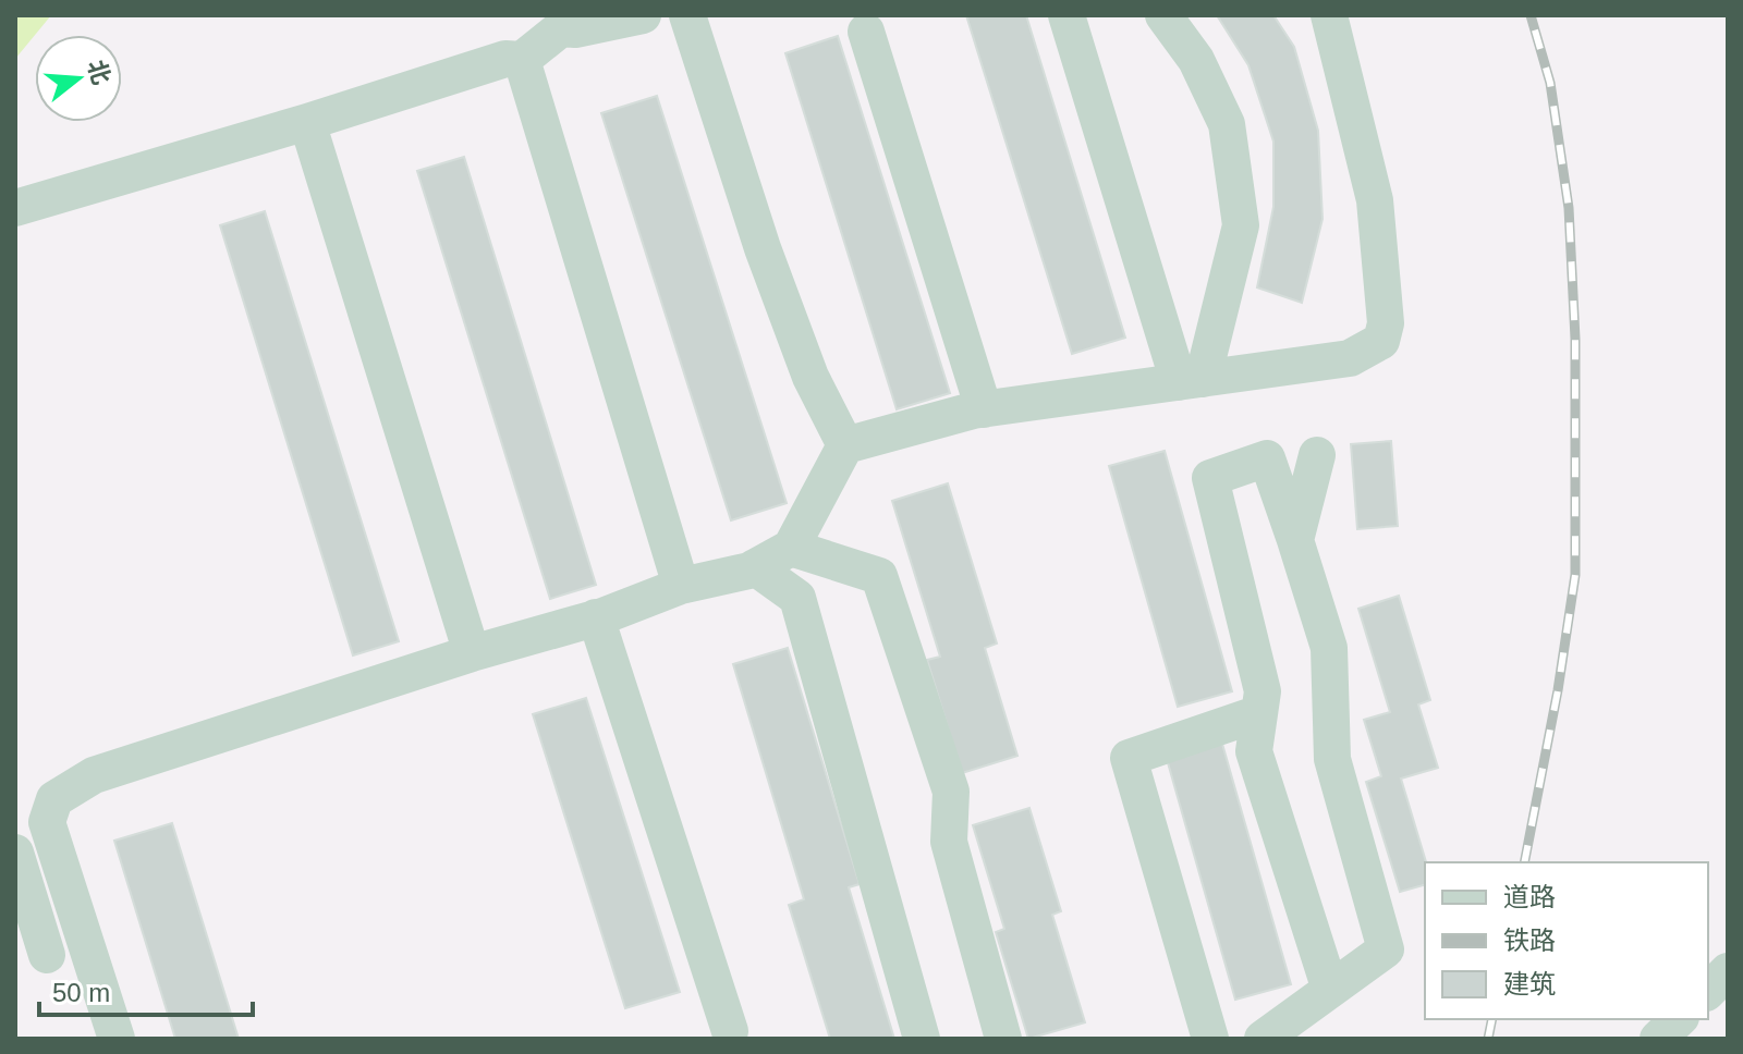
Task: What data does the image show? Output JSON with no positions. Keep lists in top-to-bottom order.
{
  "legend": ["道路", "铁路", "建筑"],
  "scale_bar": "50 m",
  "north": "right"
}
